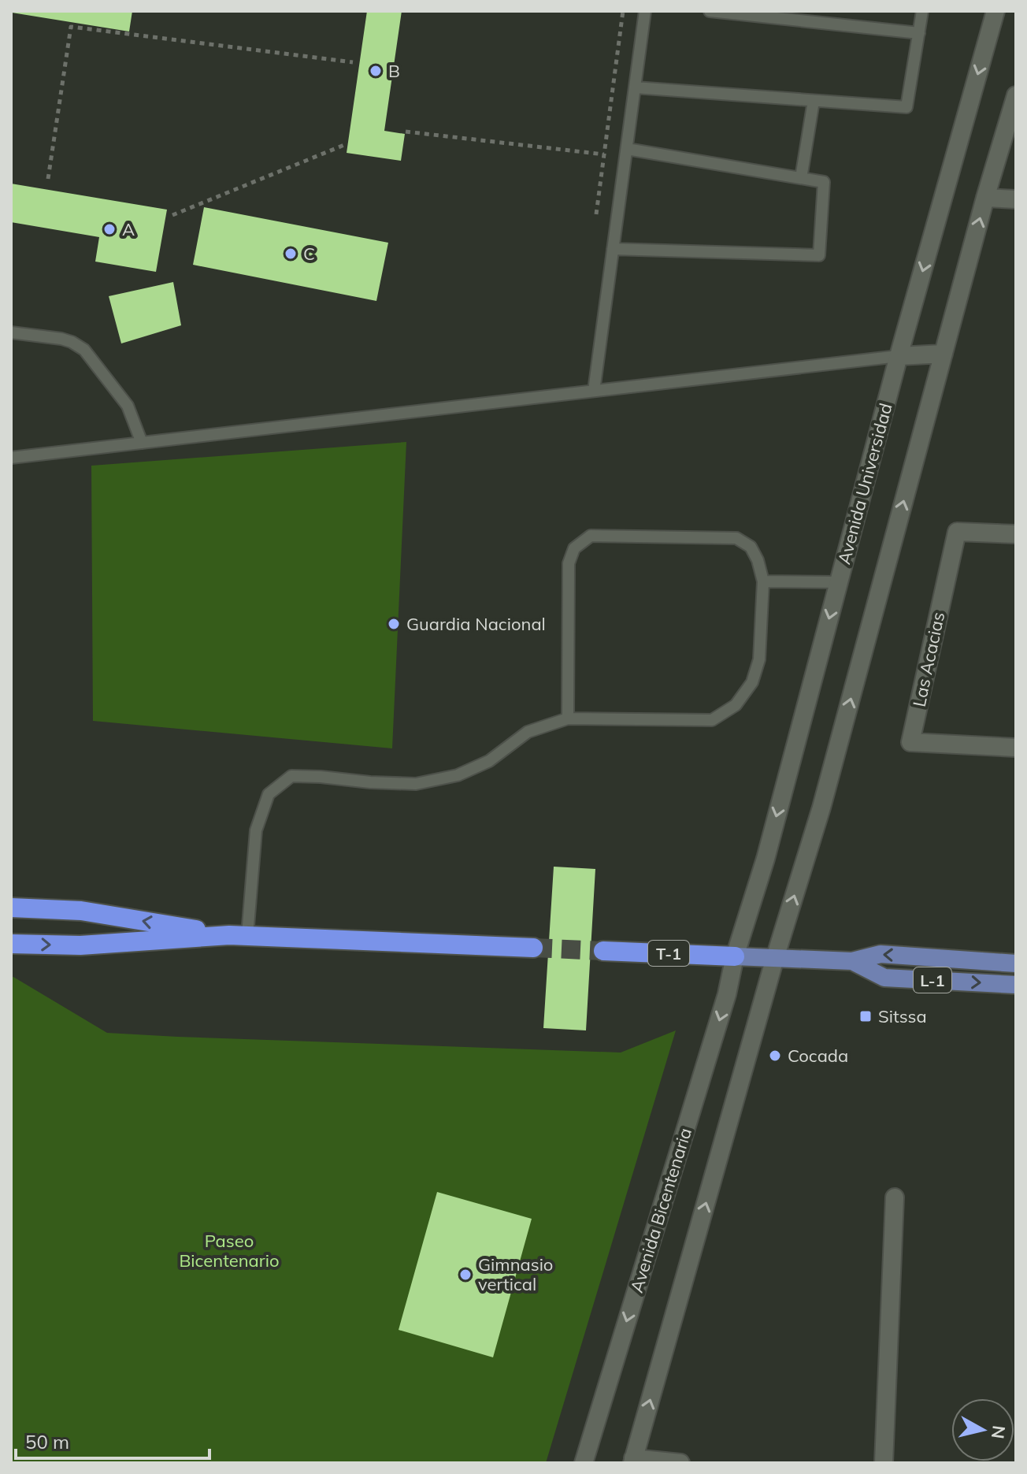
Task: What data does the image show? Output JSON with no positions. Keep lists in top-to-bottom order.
{
  "streets": {
    "highway": ["T-1"],
    "main road": ["L-1"],
    "street": ["Avenida Universidad", "Las Acacias", "Avenida Bicentenaria"]
  },
  "crossings": [
    ["Avenida Universidad", "T-1"],
    ["Avenida Universidad", "L-1"],
    ["Avenida Universidad", "Avenida Bicentenaria"],
    ["T-1", "L-1"],
    ["T-1", "Avenida Bicentenaria"],
    ["L-1", "Avenida Bicentenaria"]
  ],
  "parks": ["Paseo Bicentenario"],
  "places": {
    "other": [
      "B",
      "A",
      "C",
      "Guardia Nacional",
      "Cocada",
      "Gimnasio vertical"
    ],
    "transit": ["Sitssa"]
  },
  "scale_bar": "50 m",
  "north": "right"
}
